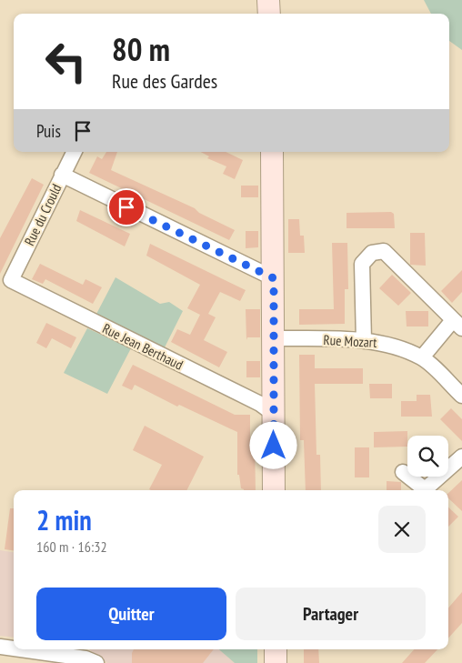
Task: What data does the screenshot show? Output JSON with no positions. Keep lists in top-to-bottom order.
{
  "streets": {
    "street": ["Rue du Crould", "Rue Mozart", "Rue Jean Berthaud"]
  },
  "crossings": [
    ["Rue du Crould", "Rue Jean Berthaud"]
  ],
  "page": {
    "turn": ["80 m", "Rue des Gardes"],
    "then": "Puis",
    "heading": ["2 min", "160 m · 16:32"],
    "buttons": ["Quitter", "Partager"]
  }
}
